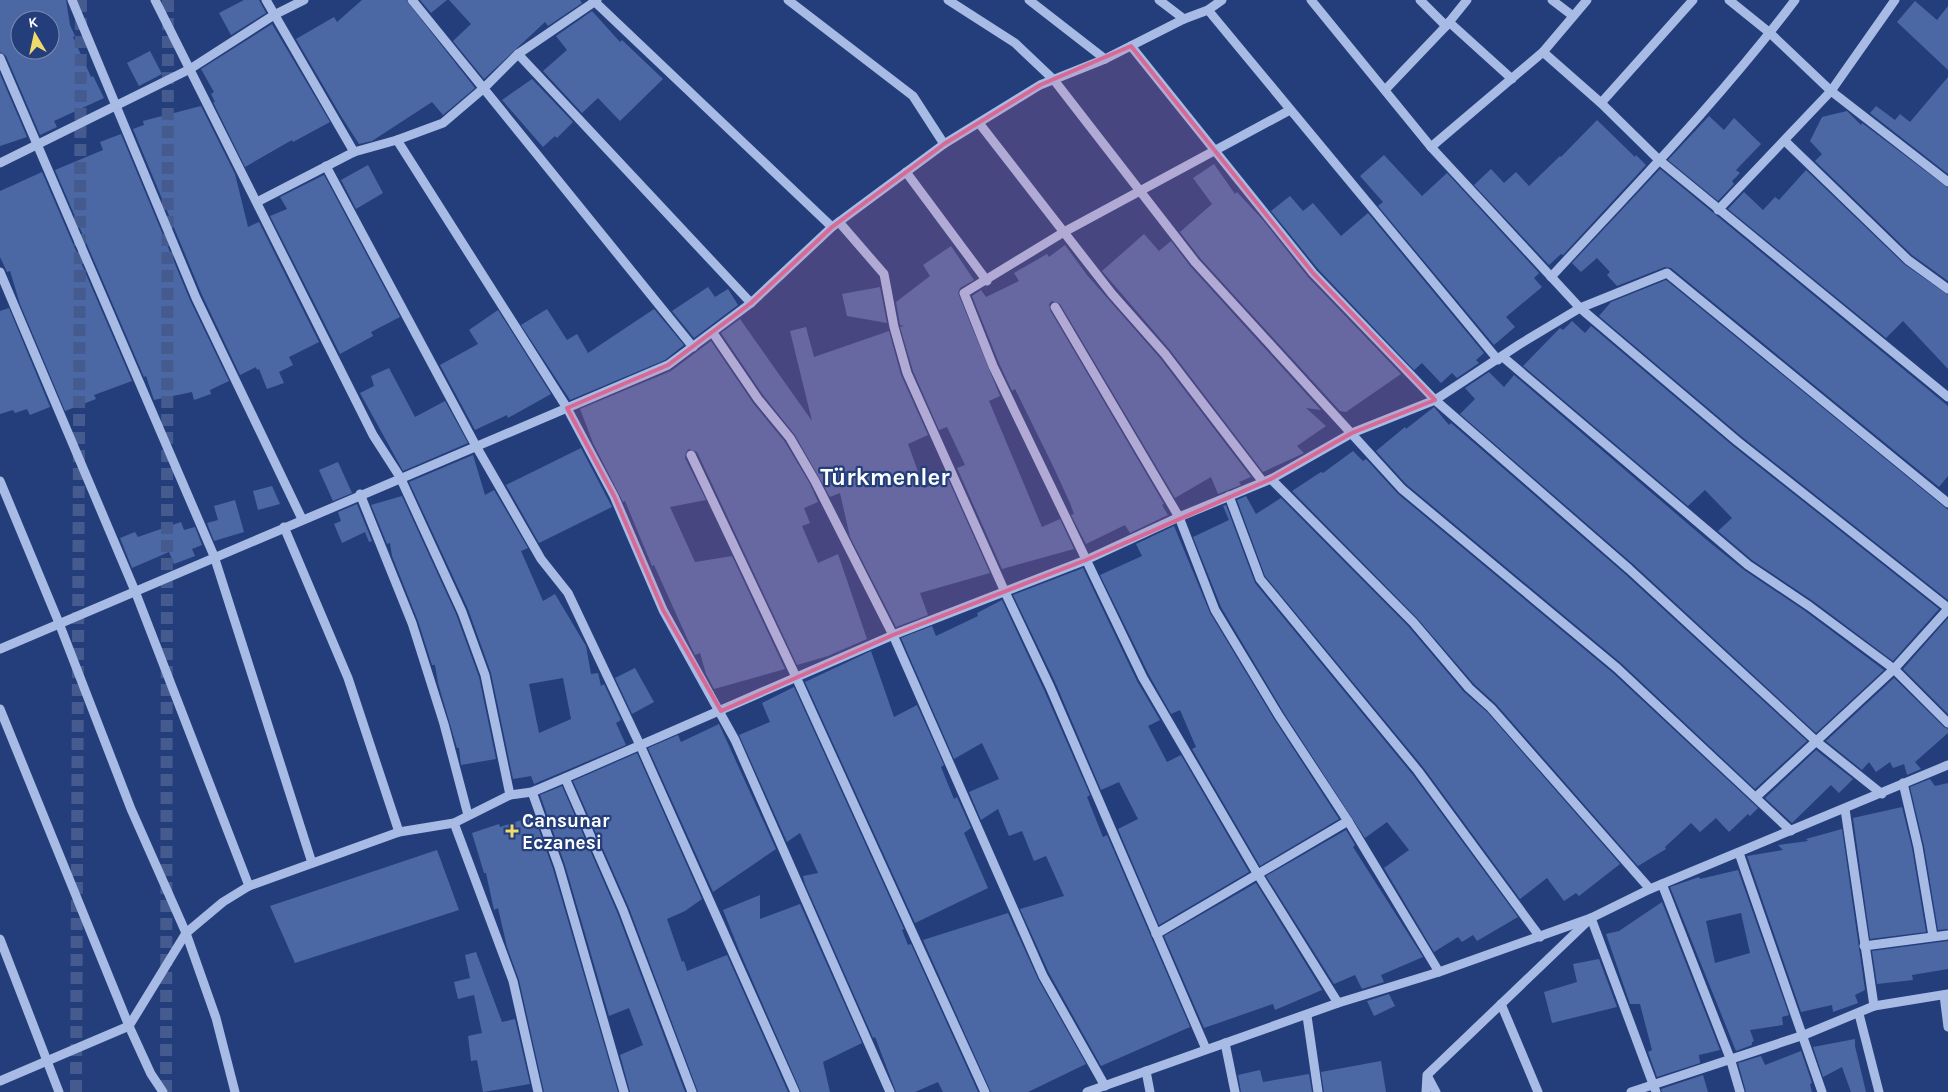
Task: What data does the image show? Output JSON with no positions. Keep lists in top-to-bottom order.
{
  "districts": ["Türkmenler"],
  "places": {
    "health": ["Cansunar Eczanesi"]
  },
  "north": "top"
}
